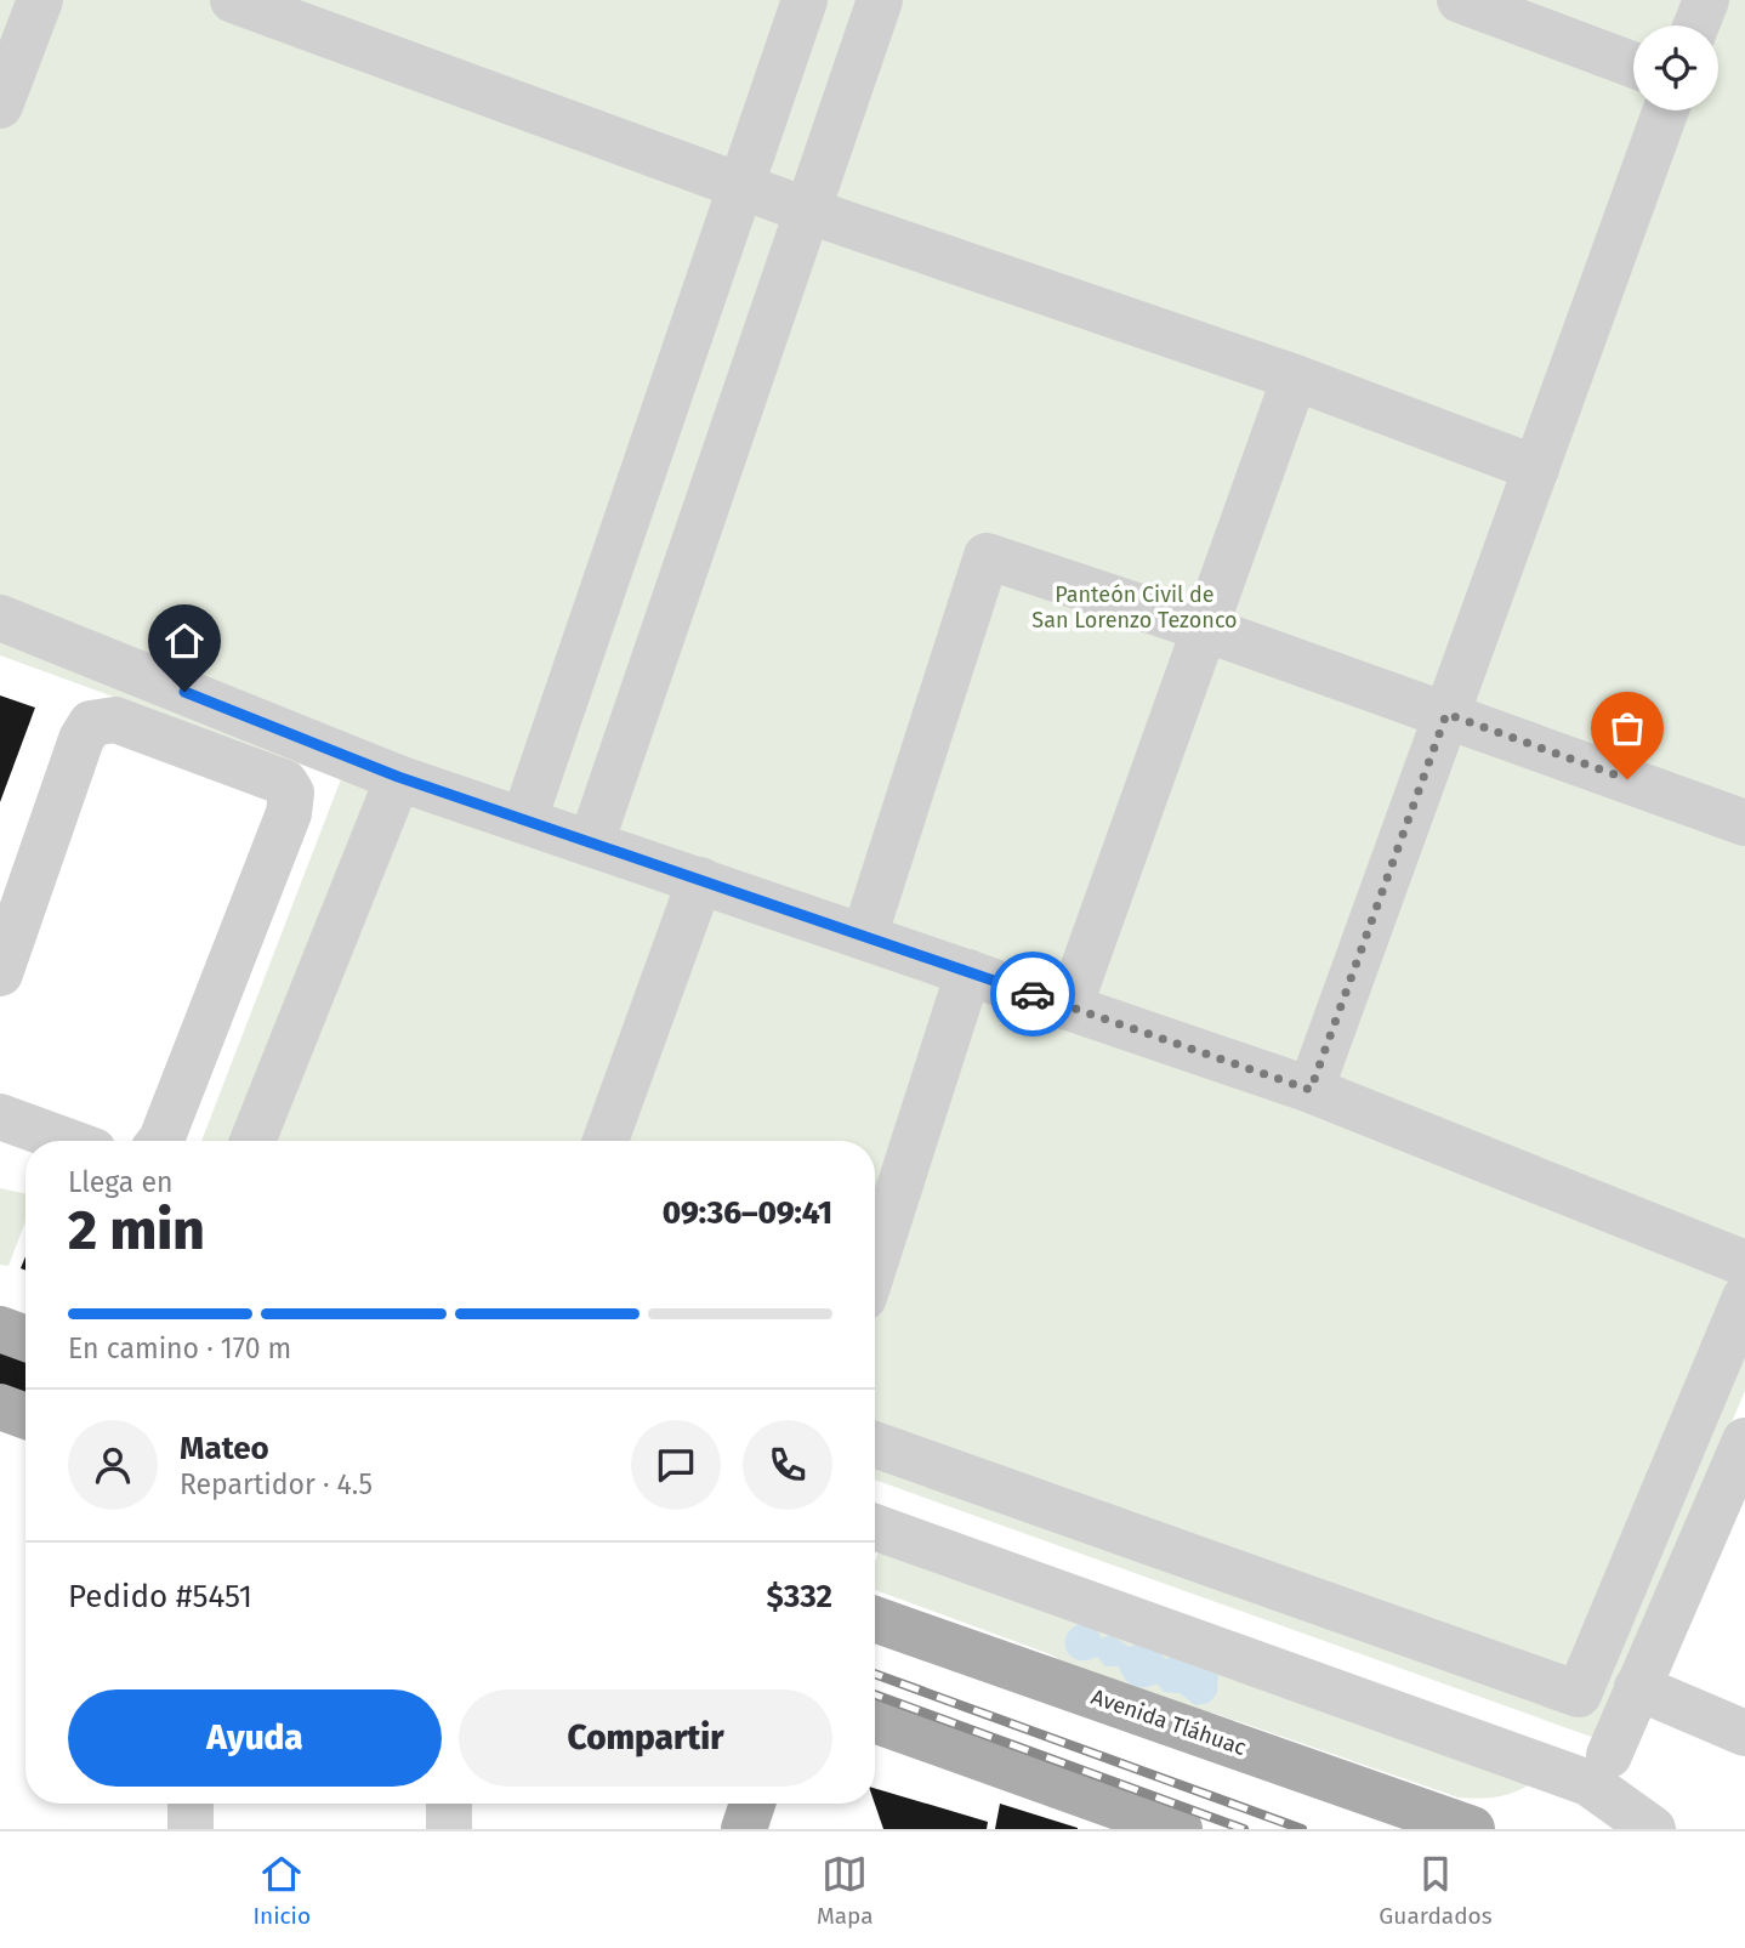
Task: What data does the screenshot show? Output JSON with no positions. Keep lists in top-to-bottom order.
{
  "streets": {
    "main road": ["Avenida Tláhuac"]
  },
  "parks": ["Panteón Civil de San Lorenzo Tezonco"],
  "page": {
    "heading": ["2 min", "Llega en", "09:36–09:41"],
    "panel": [
      "Mateo",
      "Repartidor · 4.5",
      "Pedido #5451",
      "$332"
    ],
    "bar": "En camino · 170 m",
    "buttons": ["Ayuda", "Compartir"],
    "tabs": ["Inicio", "Mapa", "Guardados"]
  }
}
